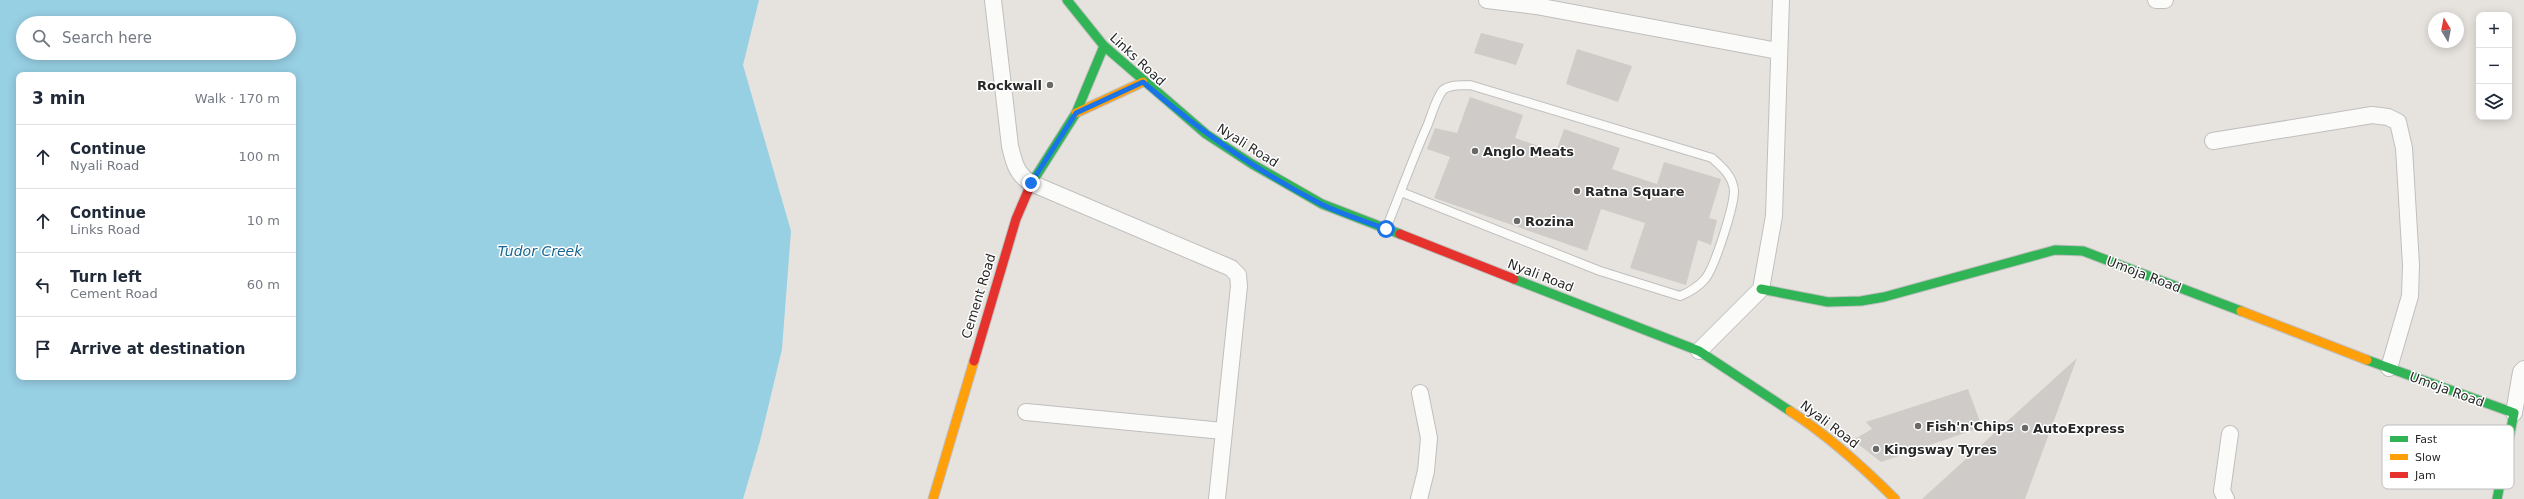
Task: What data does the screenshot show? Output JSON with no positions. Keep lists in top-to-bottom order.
{
  "streets": {
    "main road": [
      "Links Road",
      "Nyali Road",
      "Umoja Road",
      "Cement Road"
    ]
  },
  "crossings": [
    ["Links Road", "Nyali Road"],
    ["Links Road", "Cement Road"]
  ],
  "water": ["Tudor Creek"],
  "places": [
    "Rockwall",
    "Anglo Meats",
    "Ratna Square",
    "Rozina",
    "Fish'n'Chips",
    "AutoExpress",
    "Kingsway Tyres"
  ],
  "legend": ["Fast", "Slow", "Jam"],
  "north": "top",
  "page": {
    "map_buttons": ["+", "−"],
    "search": "Search here",
    "heading": ["3 min", "Walk · 170 m"],
    "list": [
      ["Continue", "Nyali Road", "100 m"],
      ["Continue", "Links Road", "10 m"],
      ["Turn left", "Cement Road", "60 m"],
      "Arrive at destination"
    ]
  }
}
